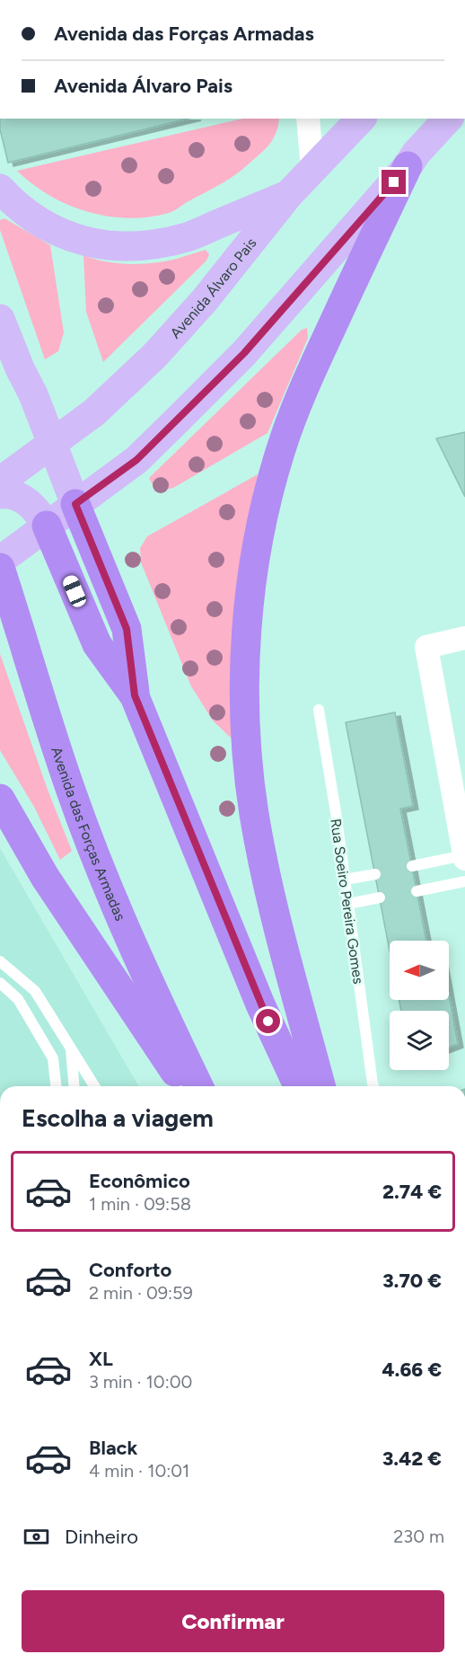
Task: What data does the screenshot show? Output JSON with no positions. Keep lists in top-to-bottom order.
{
  "streets": {
    "highway": ["Avenida das Forças Armadas"],
    "main road": ["Avenida Álvaro Pais"],
    "lane": ["Rua Soeiro Pereira Gomes"]
  },
  "north": "left",
  "page": {
    "banner": ["Avenida das Forças Armadas", "Avenida Álvaro Pais"],
    "heading": "Escolha a viagem",
    "list": [
      {
        "name": "Econômico",
        "note": "1 min · 09:58",
        "value": "2.74 €"
      },
      {
        "name": "Conforto",
        "note": "2 min · 09:59",
        "value": "3.70 €"
      },
      {
        "name": "XL",
        "note": "3 min · 10:00",
        "value": "4.66 €"
      },
      {
        "name": "Black",
        "note": "4 min · 10:01",
        "value": "3.42 €"
      }
    ],
    "pay": ["Dinheiro", "230 m"],
    "buttons": "Confirmar"
  }
}
